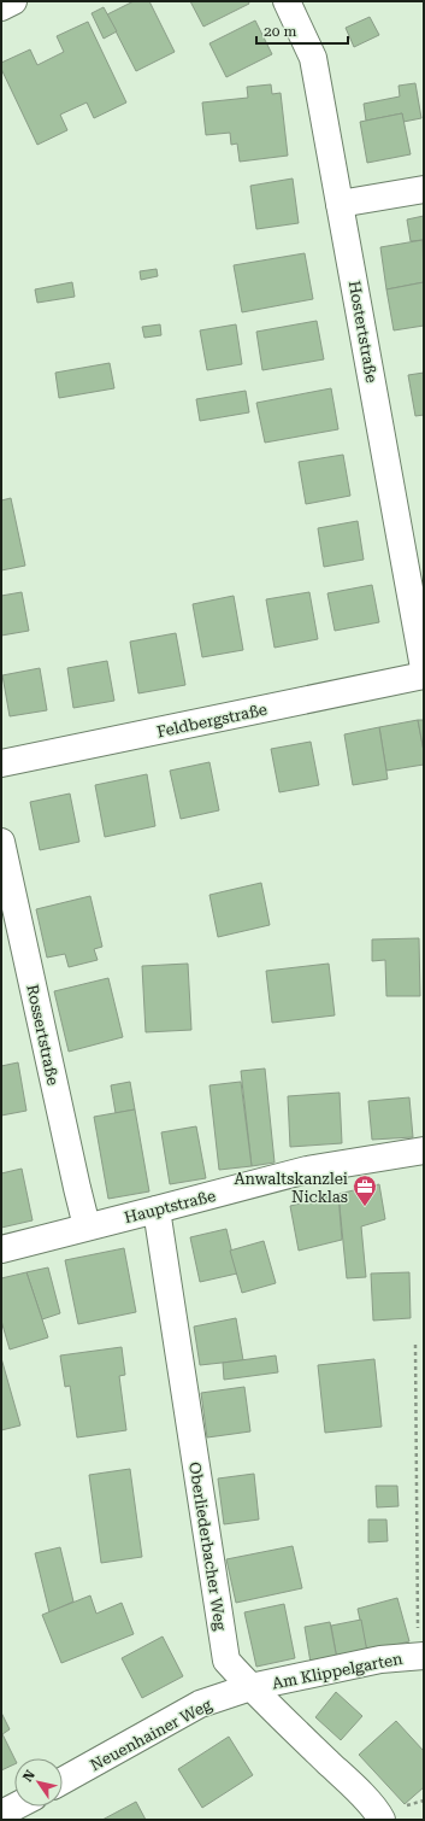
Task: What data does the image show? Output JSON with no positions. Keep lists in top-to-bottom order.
{
  "streets": {
    "street": [
      "Hostertstraße",
      "Feldbergstraße",
      "Rossertstraße",
      "Hauptstraße",
      "Oberliederbacher Weg",
      "Am Klippelgarten",
      "Neuenhainer Weg"
    ]
  },
  "crossings": [
    ["Rossertstraße", "Hauptstraße"],
    ["Hauptstraße", "Oberliederbacher Weg"],
    ["Oberliederbacher Weg", "Am Klippelgarten"],
    ["Oberliederbacher Weg", "Neuenhainer Weg"],
    ["Am Klippelgarten", "Neuenhainer Weg"]
  ],
  "places": {
    "office": ["Anwaltskanzlei Nicklas"]
  },
  "scale_bar": "20 m",
  "north": "top left"
}
